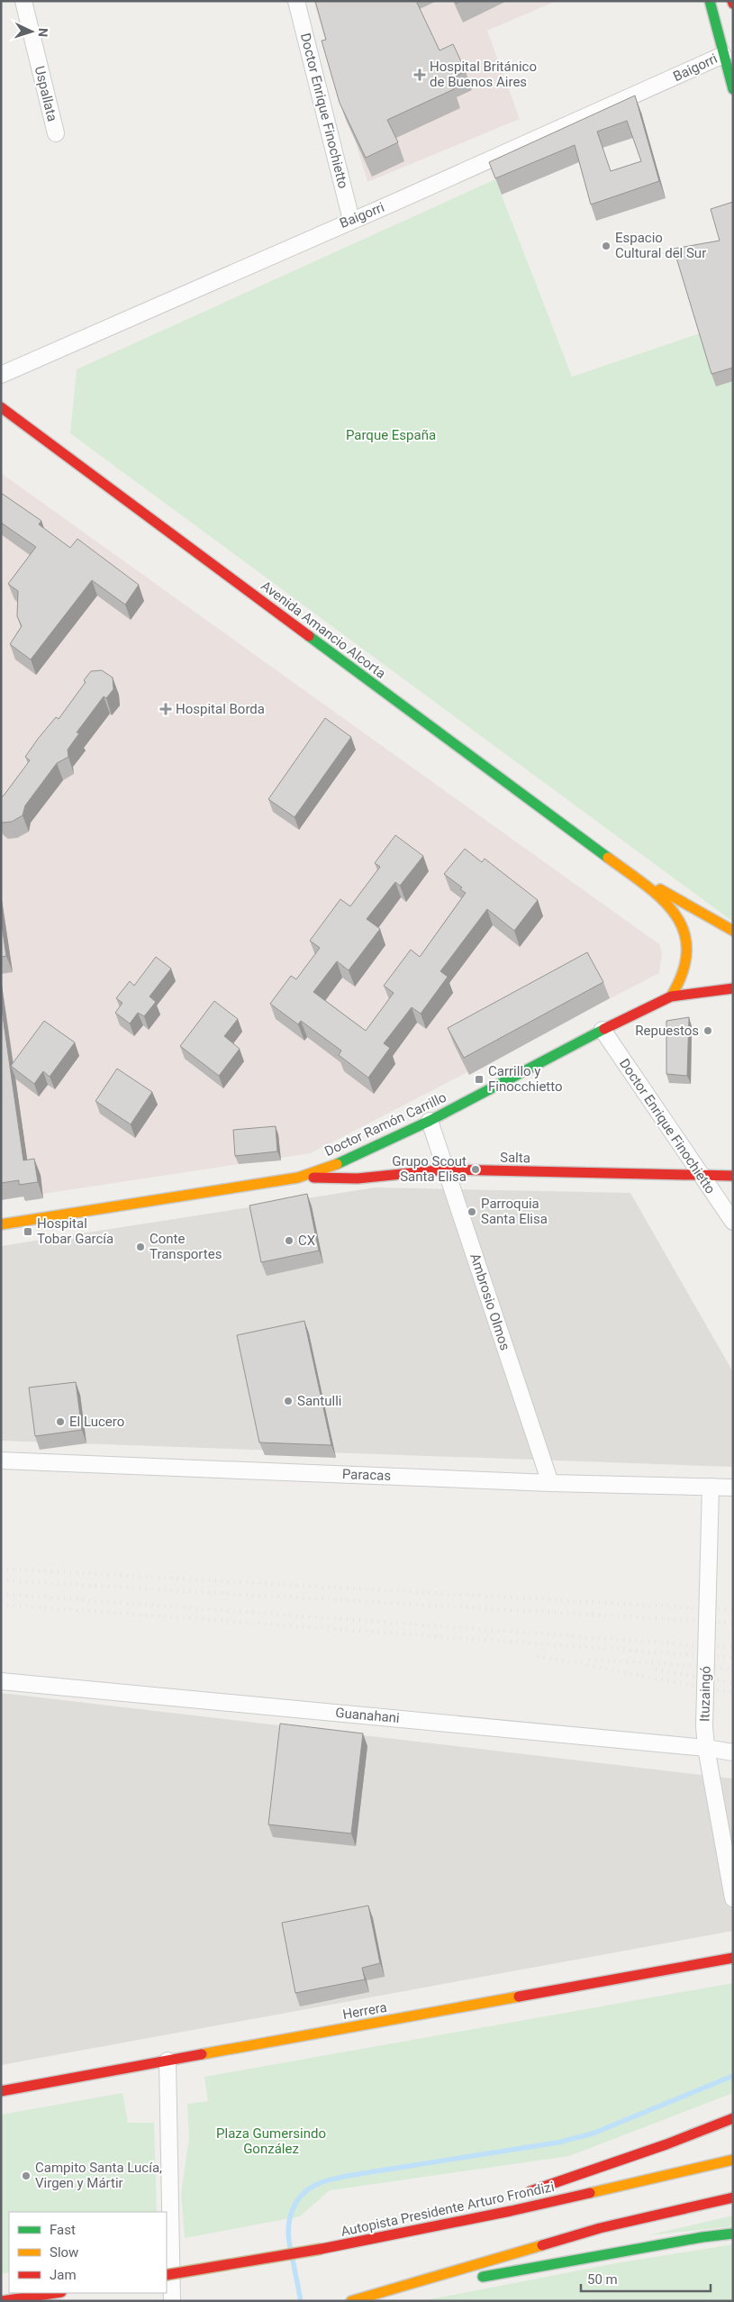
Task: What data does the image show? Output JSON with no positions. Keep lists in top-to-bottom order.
{
  "streets": {
    "main road": [
      "Avenida Amancio Alcorta",
      "Doctor Ramón Carrillo",
      "Salta",
      "Herrera",
      "Autopista Presidente Arturo Frondizi"
    ],
    "street": [
      "Baigorri",
      "Uspallata",
      "Doctor Enrique Finochietto",
      "Ambrosio Olmos",
      "Paracas",
      "Ituzaingó",
      "Guanahani"
    ]
  },
  "crossings": [
    ["Baigorri", "Doctor Enrique Finochietto"],
    ["Doctor Enrique Finochietto", "Doctor Ramón Carrillo"],
    ["Doctor Enrique Finochietto", "Salta"],
    ["Avenida Amancio Alcorta", "Doctor Ramón Carrillo"],
    ["Doctor Ramón Carrillo", "Salta"],
    ["Doctor Ramón Carrillo", "Ambrosio Olmos"],
    ["Salta", "Ambrosio Olmos"],
    ["Ambrosio Olmos", "Paracas"],
    ["Paracas", "Ituzaingó"],
    ["Ituzaingó", "Guanahani"]
  ],
  "parks": ["Parque España", "Plaza Gumersindo González"],
  "places": {
    "health": ["Hospital Británico de Buenos Aires", "Hospital Borda"],
    "other": [
      "Espacio Cultural del Sur",
      "Repuestos",
      "Grupo Scout Santa Elisa",
      "Parroquia Santa Elisa",
      "CX",
      "Conte Transportes",
      "Santulli",
      "El Lucero",
      "Campito Santa Lucía, Virgen y Mártir"
    ],
    "transit": ["Carrillo y Finocchietto", "Hospital Tobar García"]
  },
  "legend": ["Fast", "Slow", "Jam"],
  "scale_bar": "50 m",
  "north": "right"
}
